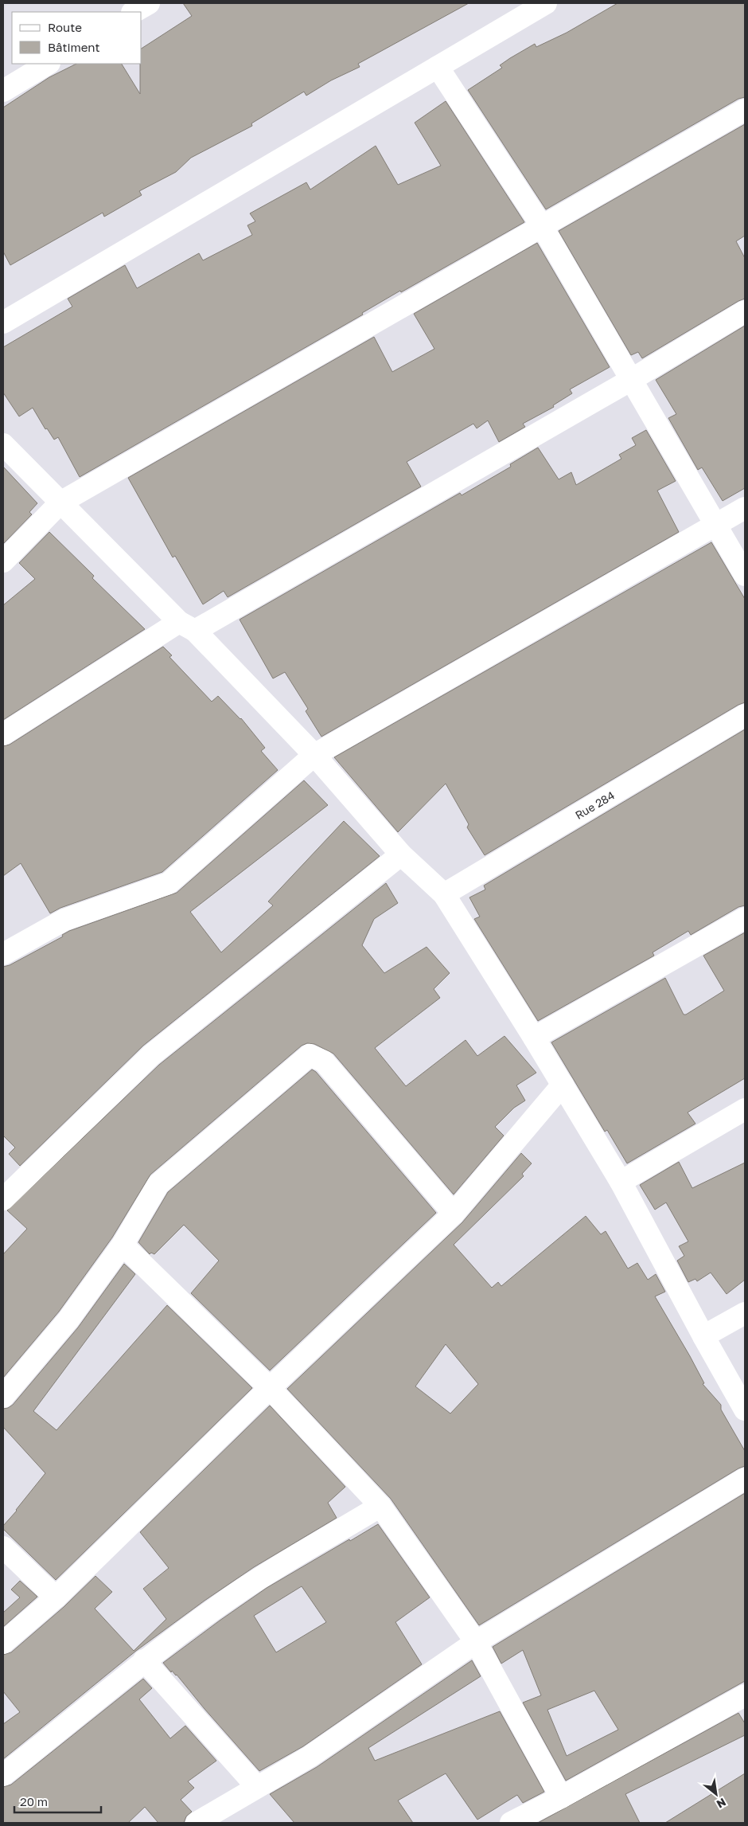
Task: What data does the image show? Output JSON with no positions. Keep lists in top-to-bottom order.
{
  "streets": {
    "street": ["Rue 284"]
  },
  "legend": ["Route", "Bâtiment"],
  "scale_bar": "20 m",
  "north": "bottom right"
}
